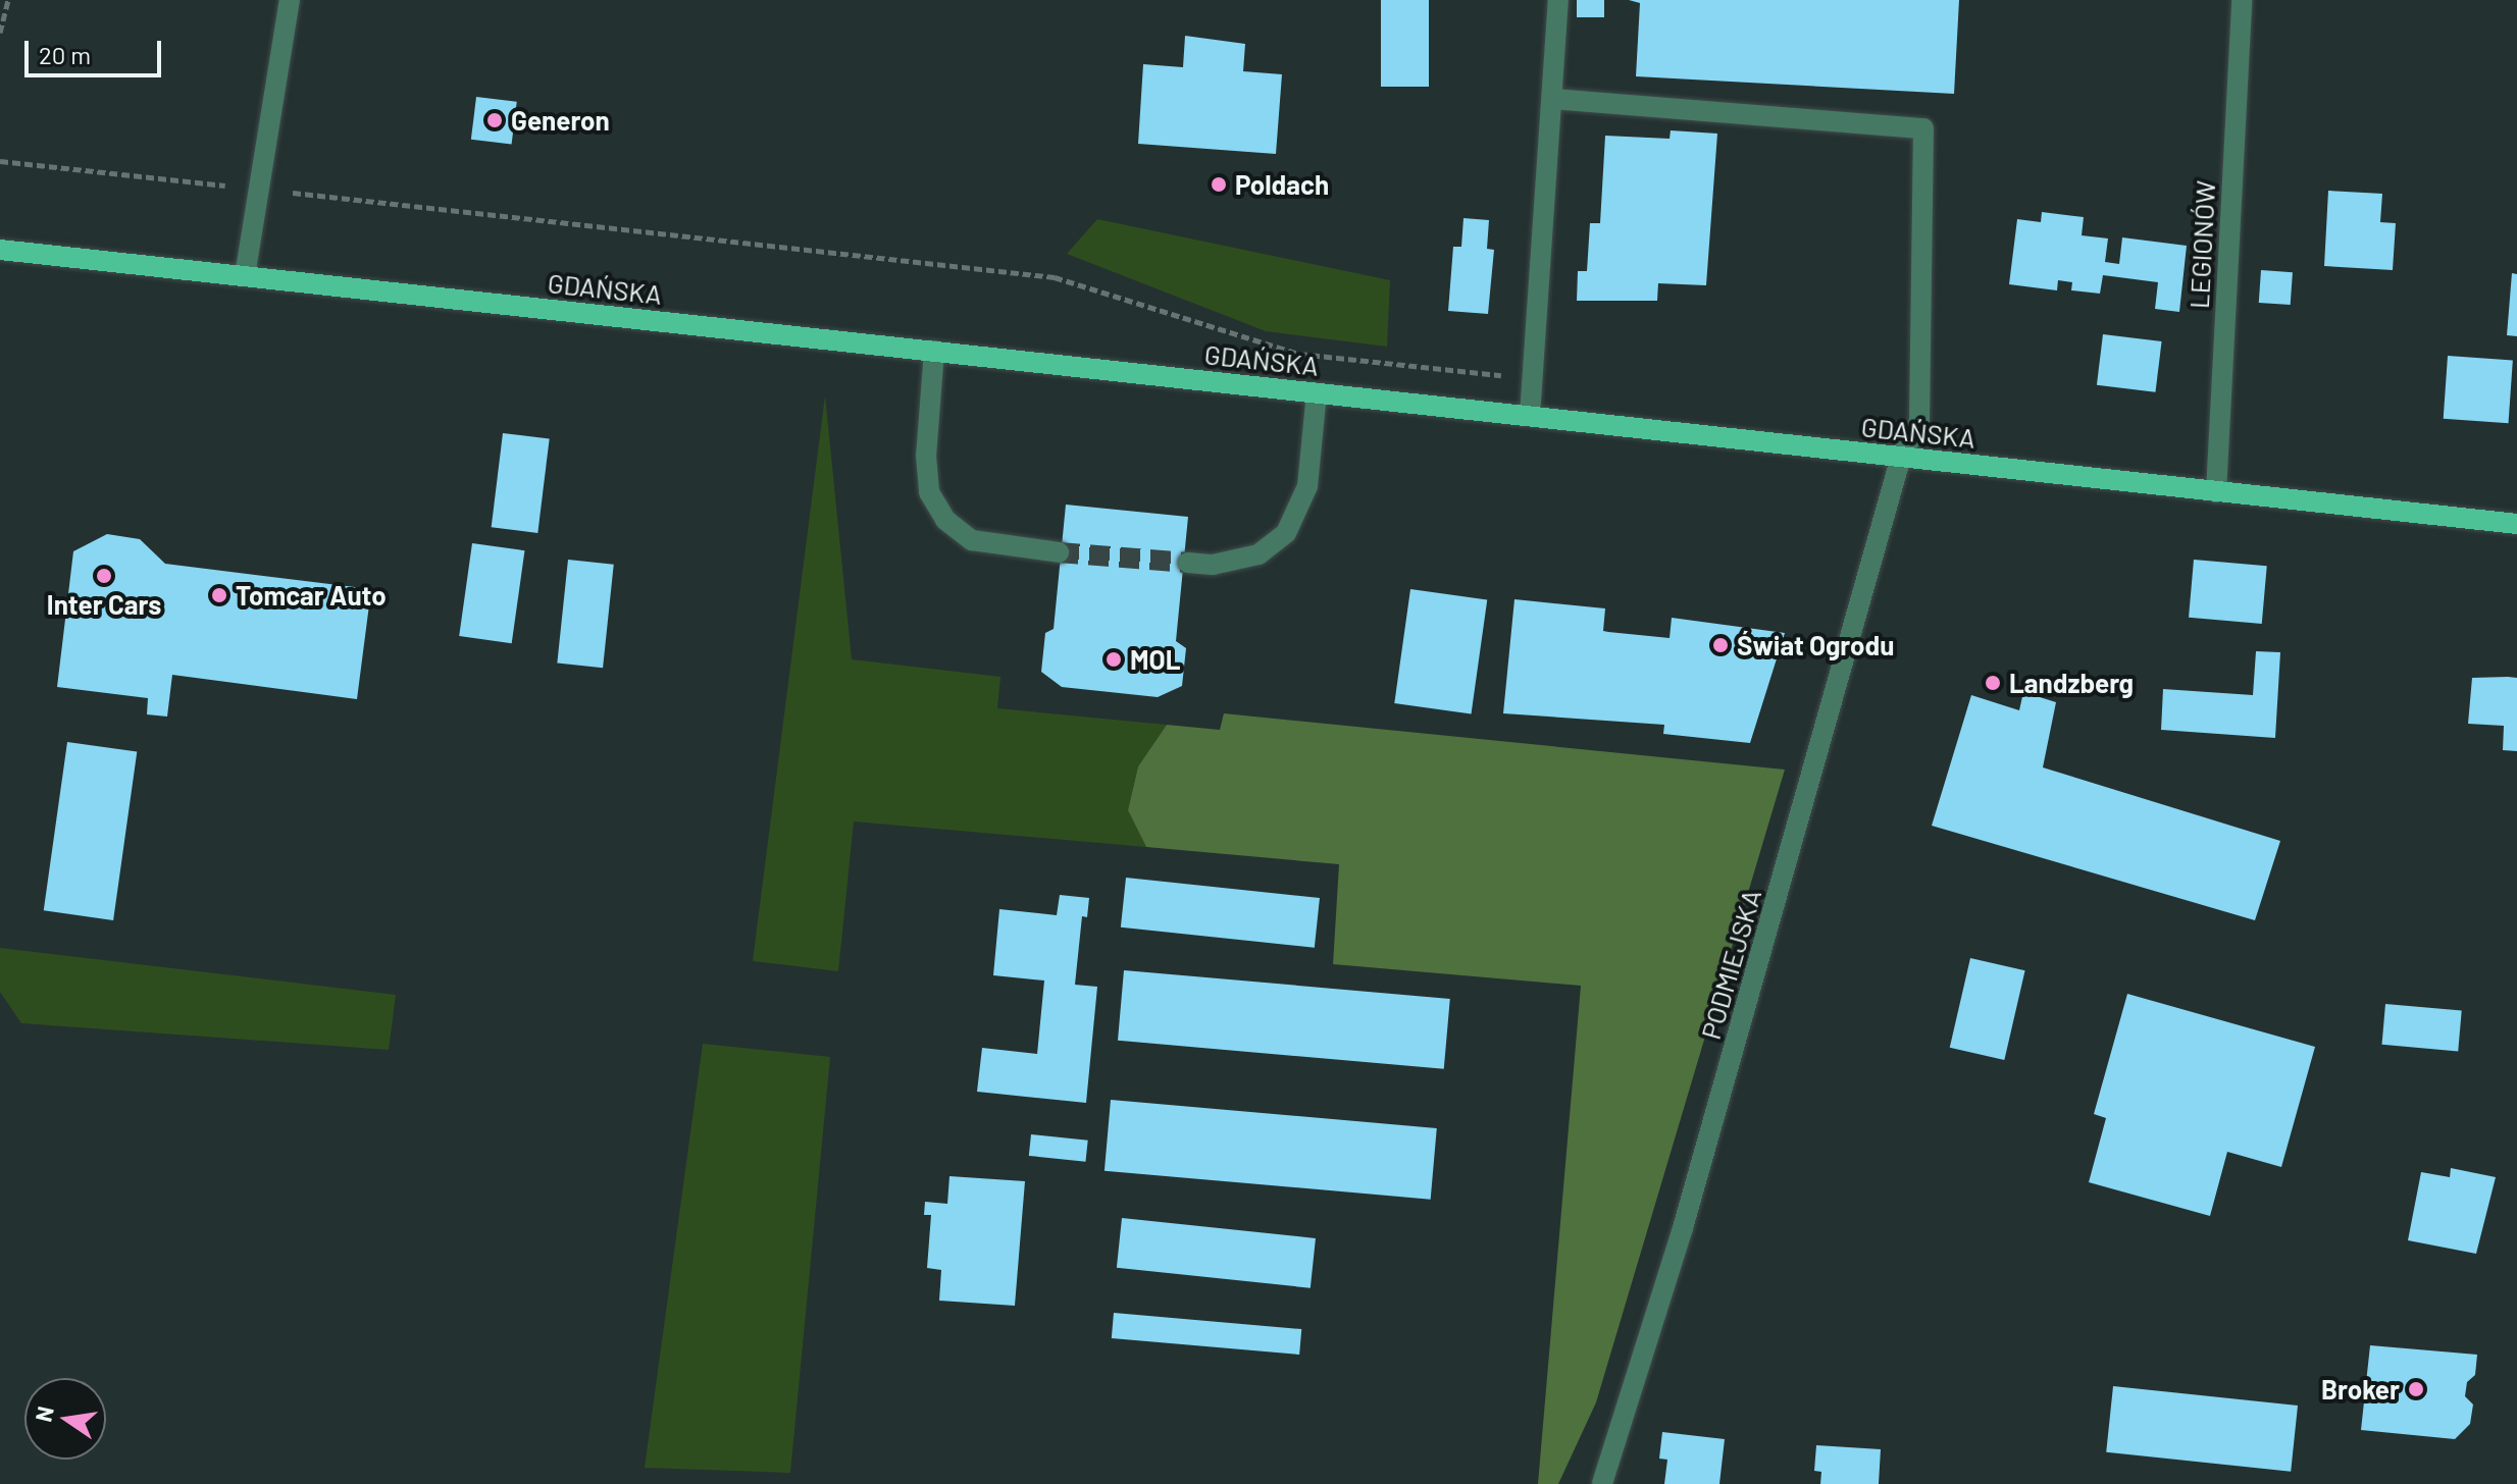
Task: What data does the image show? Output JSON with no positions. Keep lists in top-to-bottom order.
{
  "streets": {
    "main road": ["GDAŃSKA"],
    "street": ["LEGIONÓW", "PODMIEJSKA"]
  },
  "crossings": [
    ["LEGIONÓW", "GDAŃSKA"],
    ["GDAŃSKA", "PODMIEJSKA"]
  ],
  "places": [
    "Generon",
    "Poldach",
    "Inter Cars",
    "Tomcar Auto",
    "Świat Ogrodu",
    "MOL",
    "Landzberg",
    "Broker"
  ],
  "scale_bar": "20 m",
  "north": "left"
}
